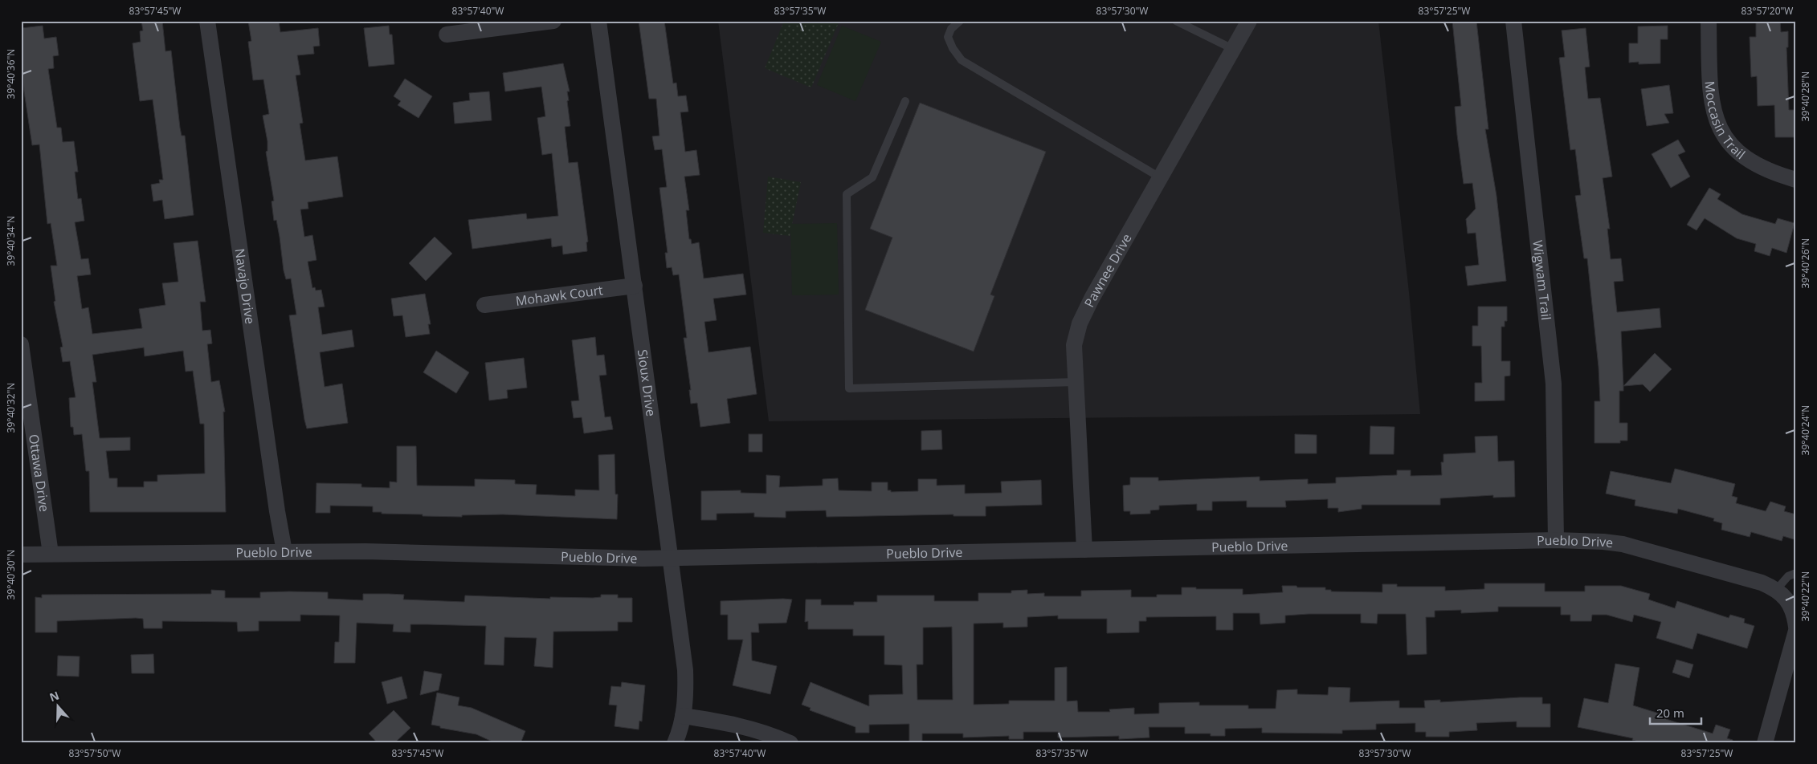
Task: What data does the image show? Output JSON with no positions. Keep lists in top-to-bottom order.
{
  "streets": {
    "street": [
      "Moccasin Trail",
      "Pawnee Drive",
      "Wigwam Trail",
      "Navajo Drive",
      "Mohawk Court",
      "Sioux Drive",
      "Ottawa Drive",
      "Pueblo Drive"
    ]
  },
  "crossings": [
    ["Pawnee Drive", "Pueblo Drive"],
    ["Wigwam Trail", "Pueblo Drive"],
    ["Navajo Drive", "Pueblo Drive"],
    ["Mohawk Court", "Sioux Drive"],
    ["Sioux Drive", "Pueblo Drive"],
    ["Ottawa Drive", "Pueblo Drive"]
  ],
  "scale_bar": "20 m",
  "north": "top",
  "coordinates": [
    "83°57'45\"W",
    "83°57'40\"W",
    "83°57'35\"W",
    "83°57'30\"W",
    "83°57'25\"W",
    "83°57'20\"W",
    "39°40'36\"N",
    "39°40'28\"N",
    "39°40'34\"N",
    "39°40'26\"N",
    "39°40'32\"N",
    "39°40'24\"N",
    "39°40'30\"N",
    "39°40'22\"N",
    "83°57'50\"W"
  ]
}
